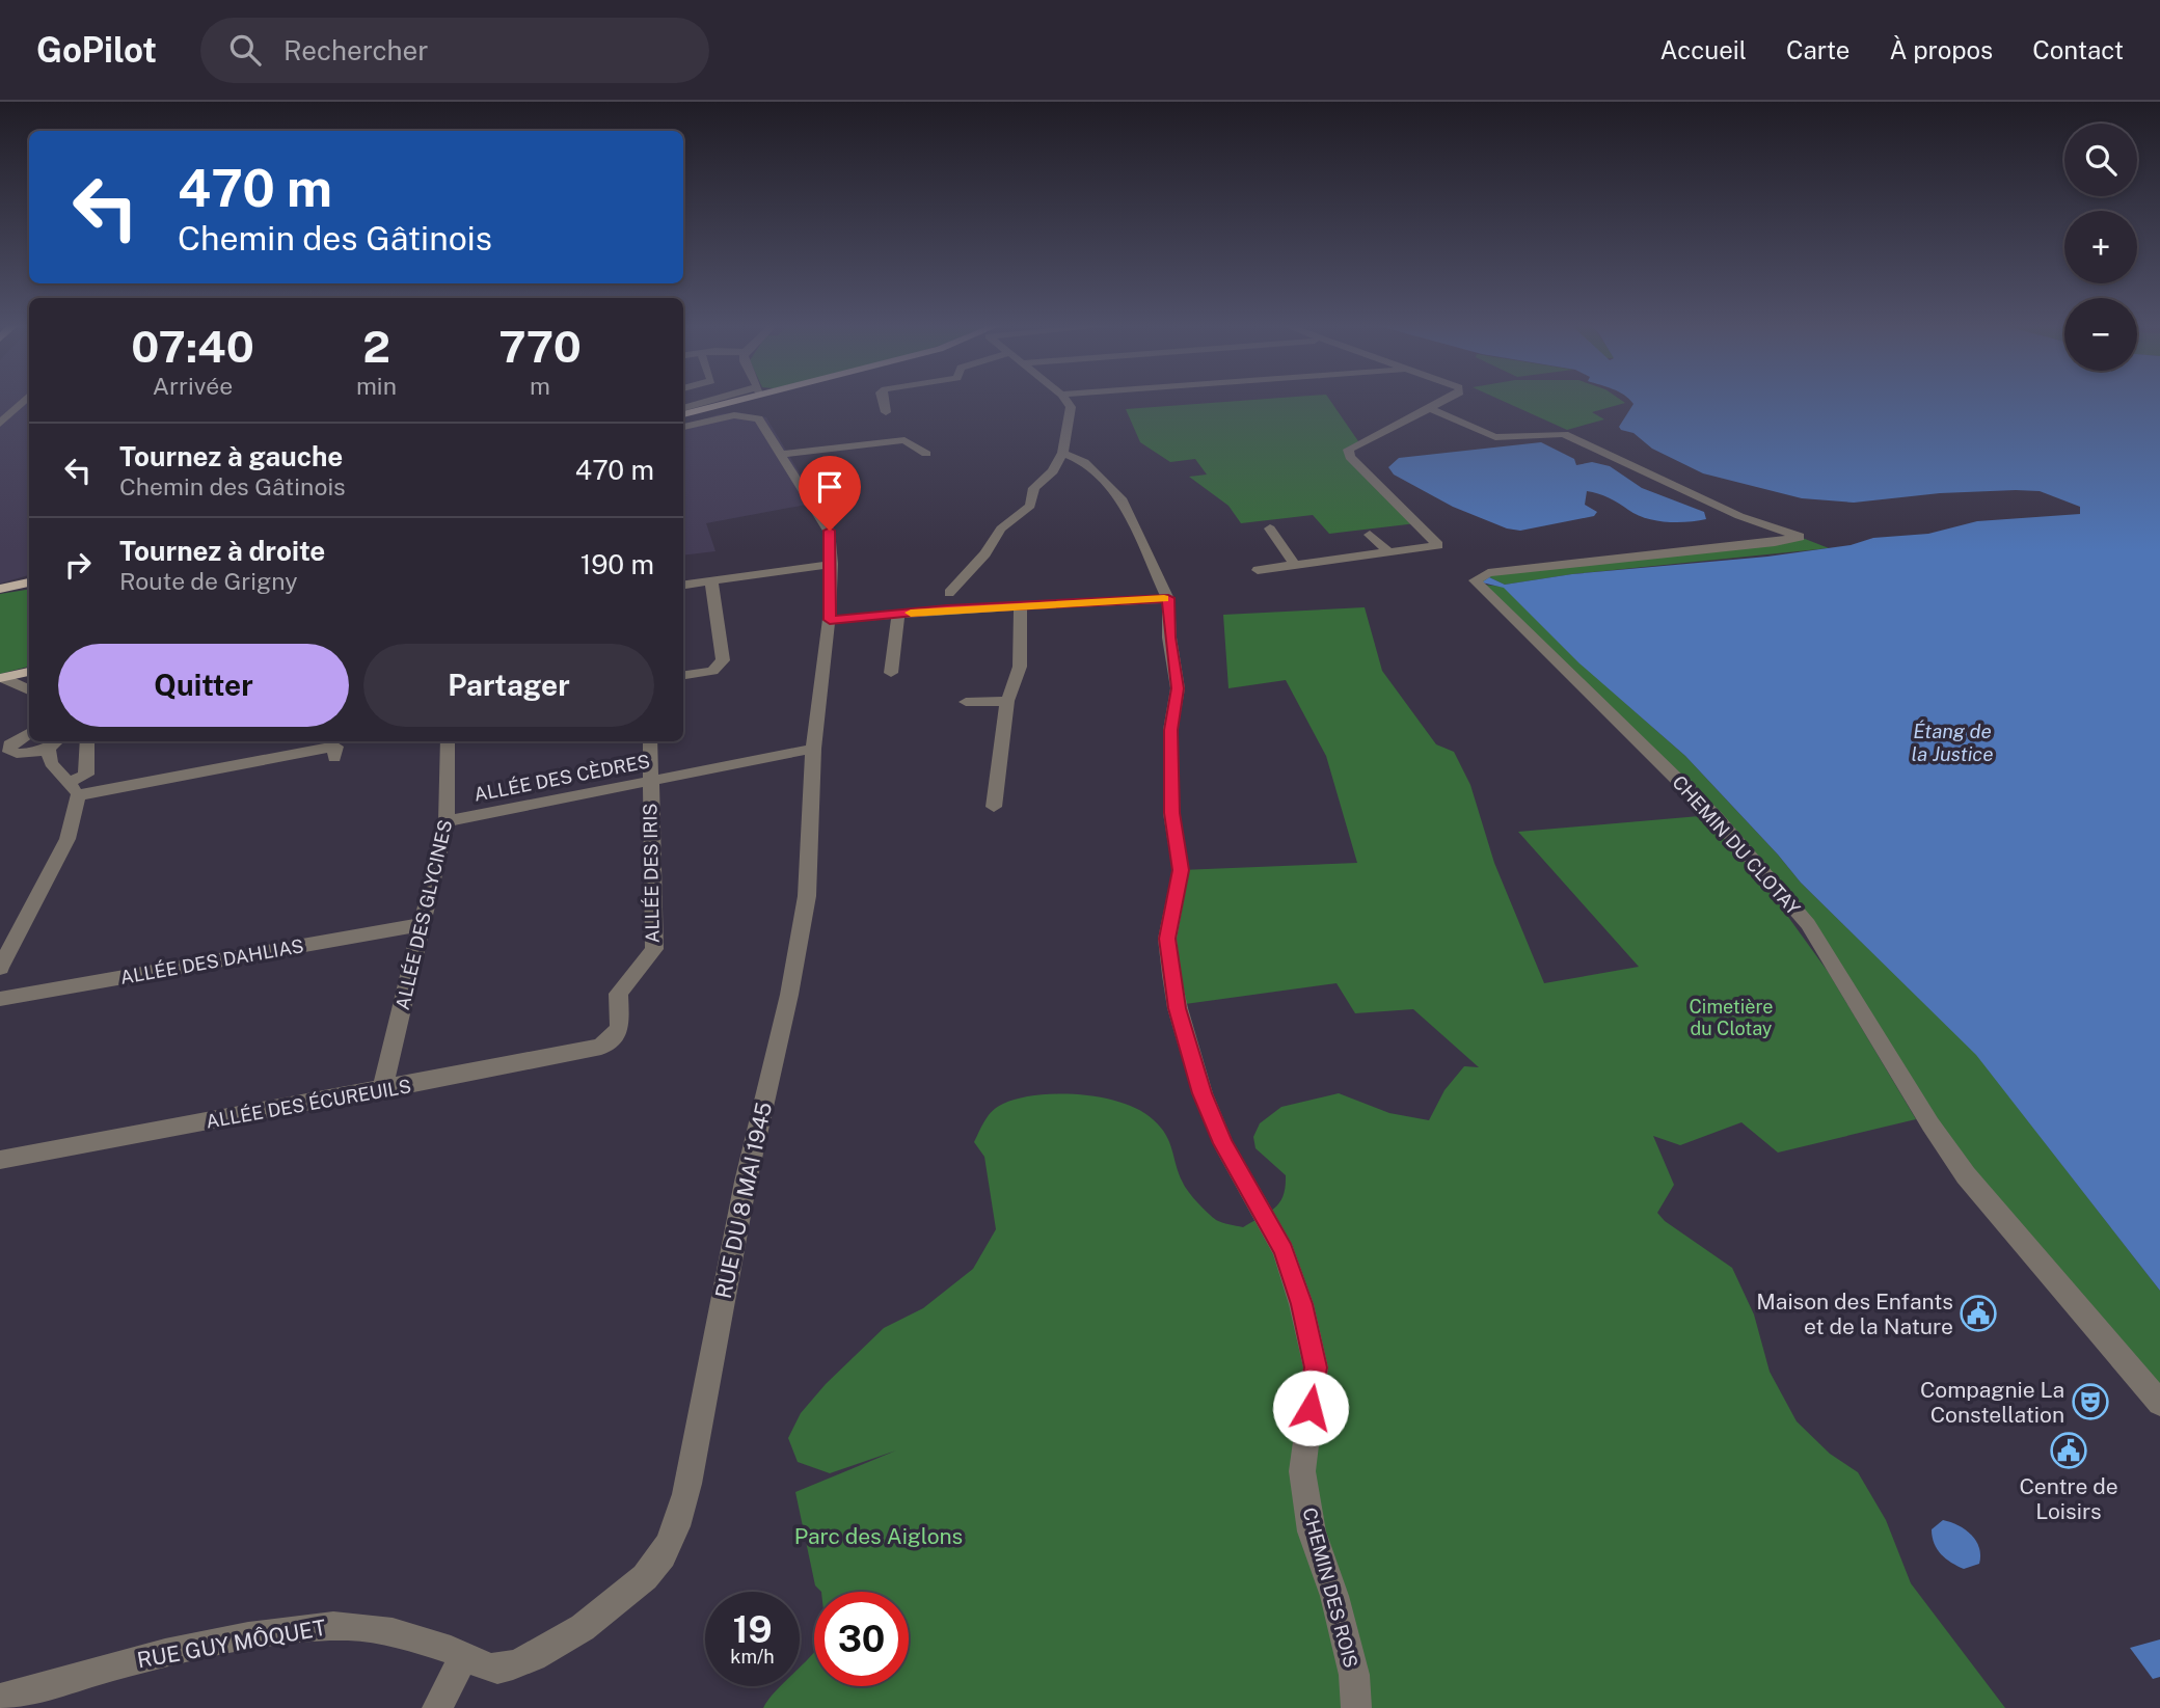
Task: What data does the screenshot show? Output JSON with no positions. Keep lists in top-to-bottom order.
{
  "streets": {
    "street": [
      "ALLÉE DES CÈDRES",
      "CHEMIN DU CLOTAY",
      "ALLÉE DES IRIS",
      "ALLÉE DES GLYCINES",
      "ALLÉE DES DAHLIAS",
      "ALLÉE DES ÉCUREUILS",
      "RUE DU 8 MAI 1945",
      "CHEMIN DES ROIS",
      "RUE GUY MÔQUET"
    ]
  },
  "crossings": [
    ["ALLÉE DES CÈDRES", "ALLÉE DES IRIS"],
    ["ALLÉE DES CÈDRES", "ALLÉE DES GLYCINES"],
    ["ALLÉE DES CÈDRES", "RUE DU 8 MAI 1945"],
    ["ALLÉE DES IRIS", "ALLÉE DES ÉCUREUILS"],
    ["ALLÉE DES GLYCINES", "ALLÉE DES DAHLIAS"],
    ["ALLÉE DES GLYCINES", "ALLÉE DES ÉCUREUILS"],
    ["RUE DU 8 MAI 1945", "RUE GUY MÔQUET"]
  ],
  "water": ["Étang de la Justice"],
  "parks": ["Cimetière du Clotay", "Parc des Aiglons"],
  "places": {
    "public building": ["Maison des Enfants et de la Nature", "Centre de Loisirs"],
    "theatre": ["Compagnie La Constellation"]
  },
  "page": {
    "header": "GoPilot",
    "search": "Rechercher",
    "nav": [
      "Accueil",
      "Carte",
      "À propos",
      "Contact"
    ],
    "map_buttons": ["+", "−"],
    "turn": ["470 m", "Chemin des Gâtinois"],
    "eta": [
      "07:40",
      "Arrivée",
      "2",
      "min",
      "770",
      "m"
    ],
    "list": [
      {
        "name": "Tournez à gauche",
        "note": "Chemin des Gâtinois",
        "value": "470 m"
      },
      {
        "name": "Tournez à droite",
        "note": "Route de Grigny",
        "value": "190 m"
      }
    ],
    "buttons": ["Quitter", "Partager"],
    "speed": "19 km/h",
    "limit": "30"
  }
}
